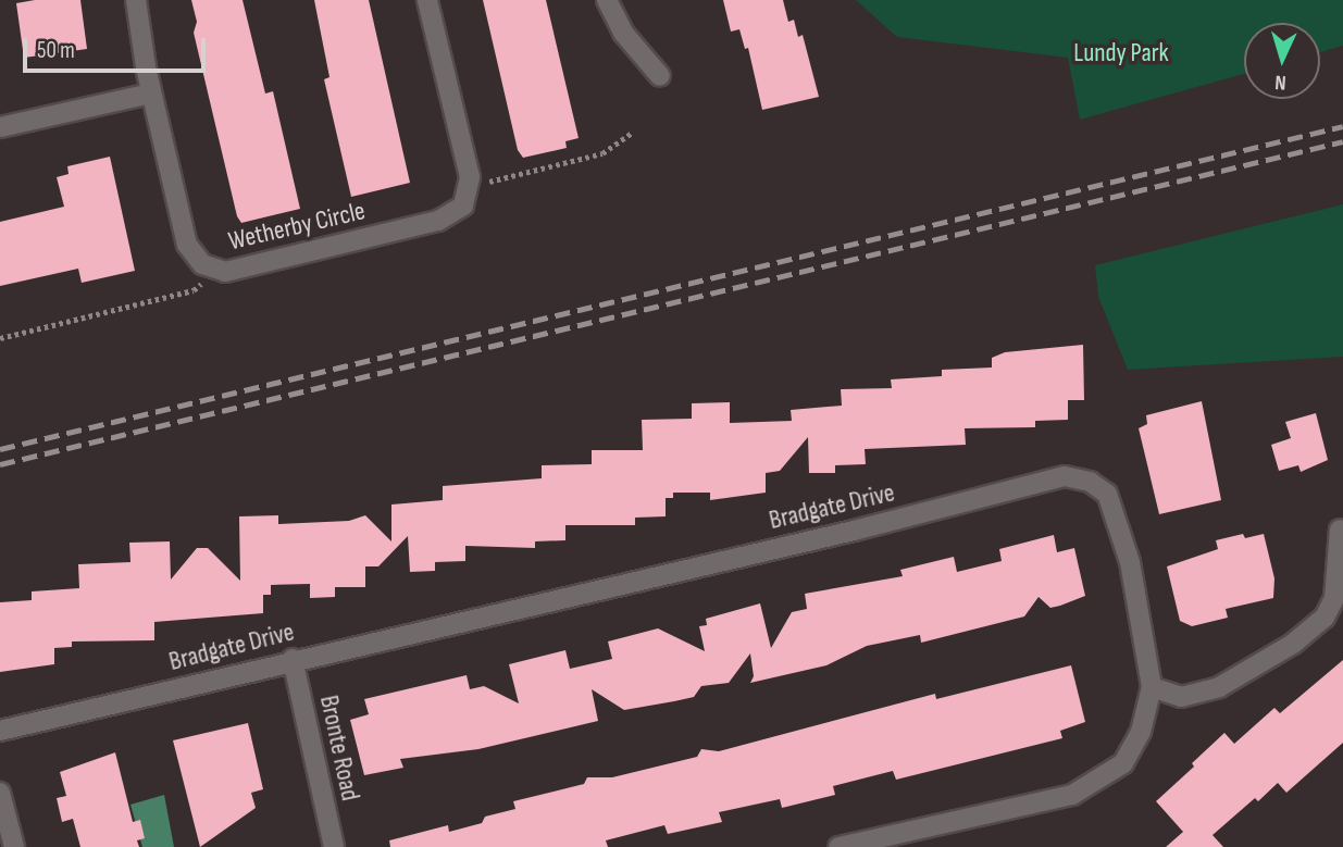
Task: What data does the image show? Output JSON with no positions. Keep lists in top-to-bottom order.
{
  "streets": {
    "street": ["Wetherby Circle", "Bradgate Drive", "Bronte Road"]
  },
  "crossings": [
    ["Bradgate Drive", "Bronte Road"]
  ],
  "parks": ["Lundy Park"],
  "scale_bar": "50 m",
  "north": "bottom"
}
